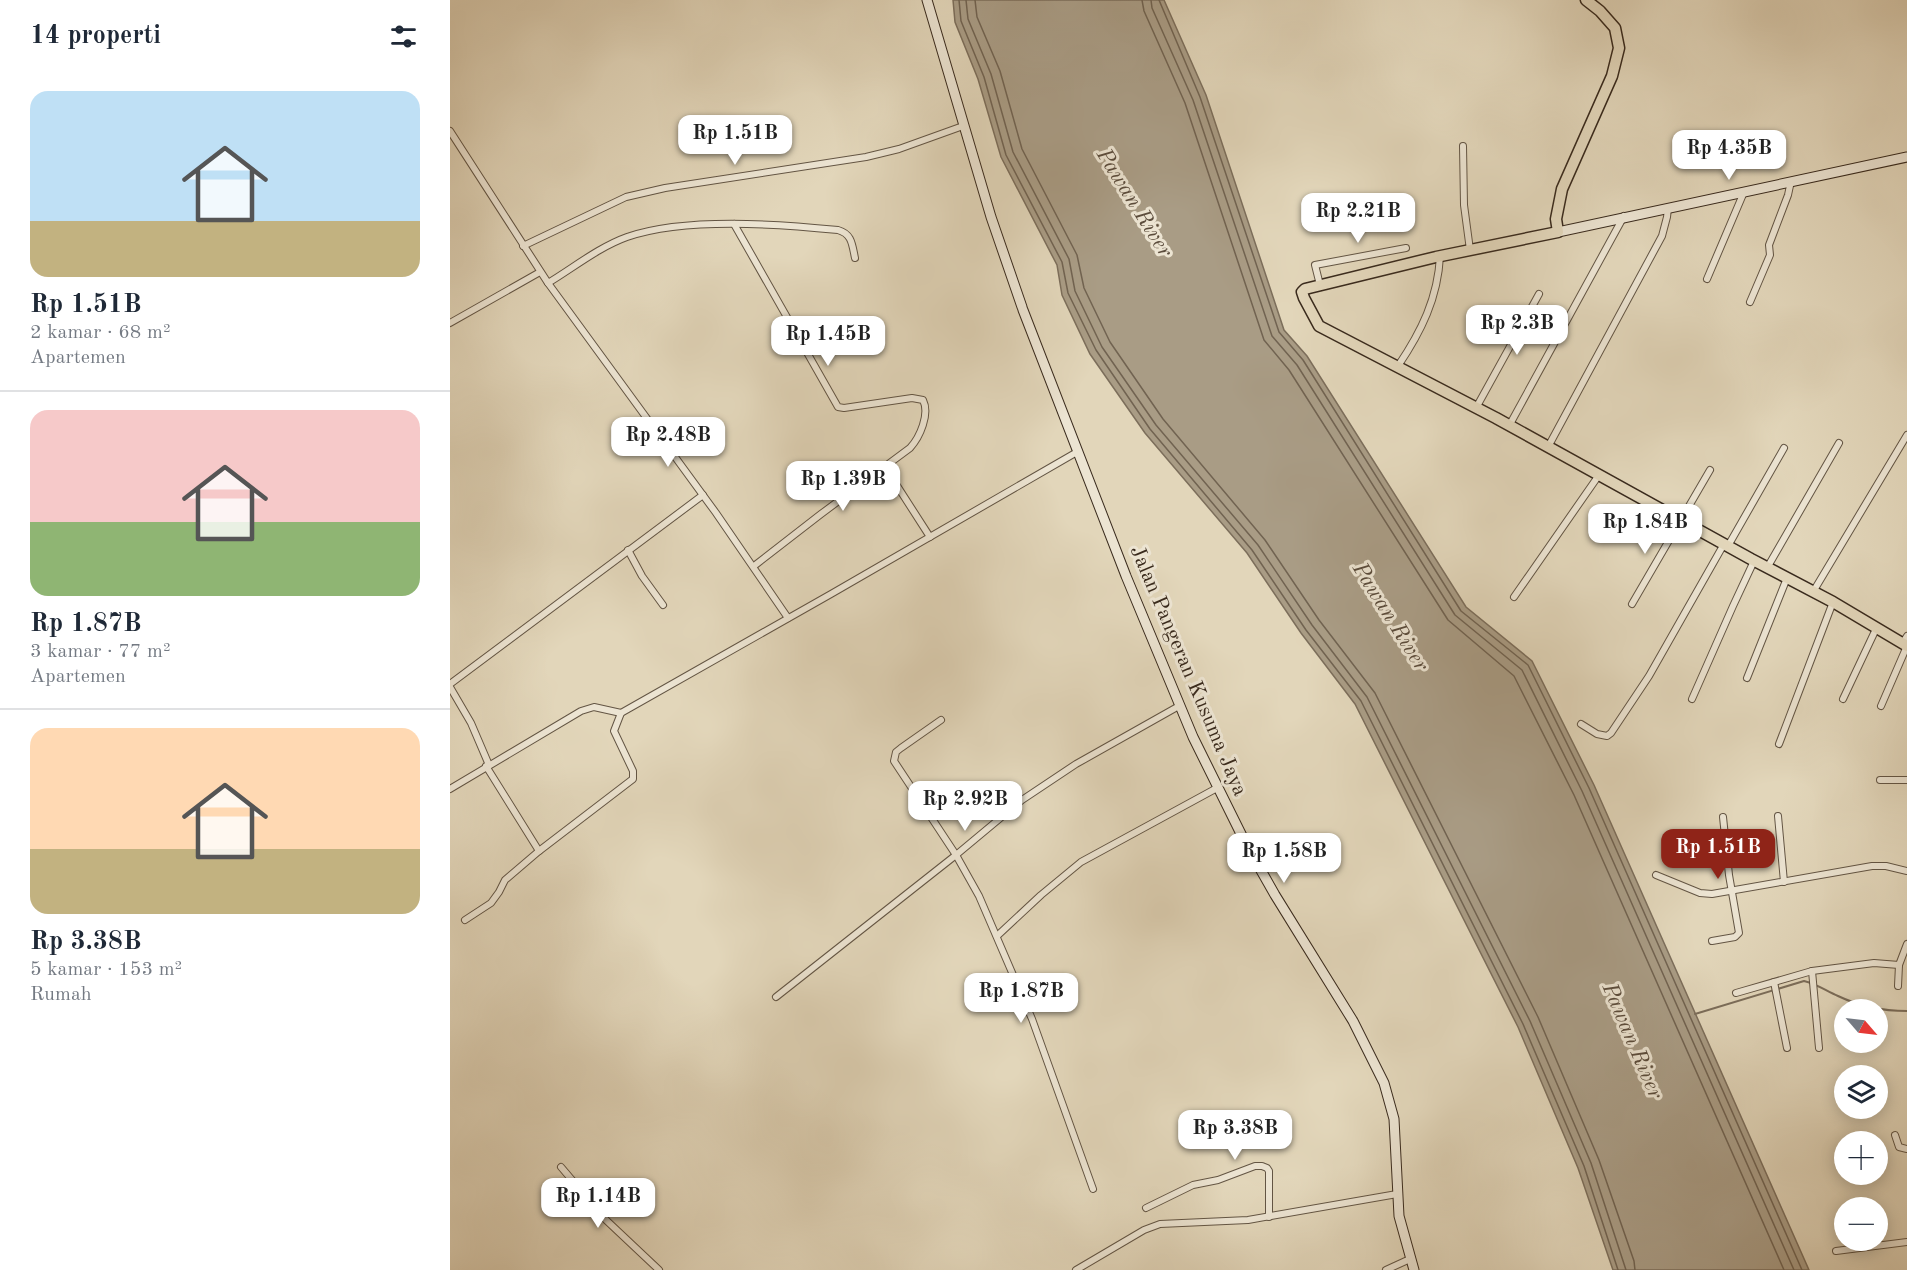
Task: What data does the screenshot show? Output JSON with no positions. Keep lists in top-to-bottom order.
{
  "streets": {
    "street": ["Jalan Pangeran Kusuma Jaya"]
  },
  "water": ["Pawan River"],
  "north": "bottom right",
  "page": {
    "heading": "14 properti",
    "list": [
      {
        "name": "Rp 1.51B",
        "note": "2 kamar · 68 m² · Apartemen"
      },
      {
        "name": "Rp 1.87B",
        "note": "3 kamar · 77 m² · Apartemen"
      },
      {
        "name": "Rp 3.38B",
        "note": "5 kamar · 153 m² · Rumah"
      }
    ],
    "price": [
      "Rp 1.51B",
      "Rp 4.35B",
      "Rp 2.21B",
      "Rp 2.3B",
      "Rp 1.45B",
      "Rp 2.48B",
      "Rp 1.39B",
      "Rp 1.84B",
      "Rp 2.92B",
      "Rp 1.51B",
      "Rp 1.58B",
      "Rp 1.87B",
      "Rp 3.38B",
      "Rp 1.14B"
    ],
    "map_buttons": ["+", "−"]
  }
}
